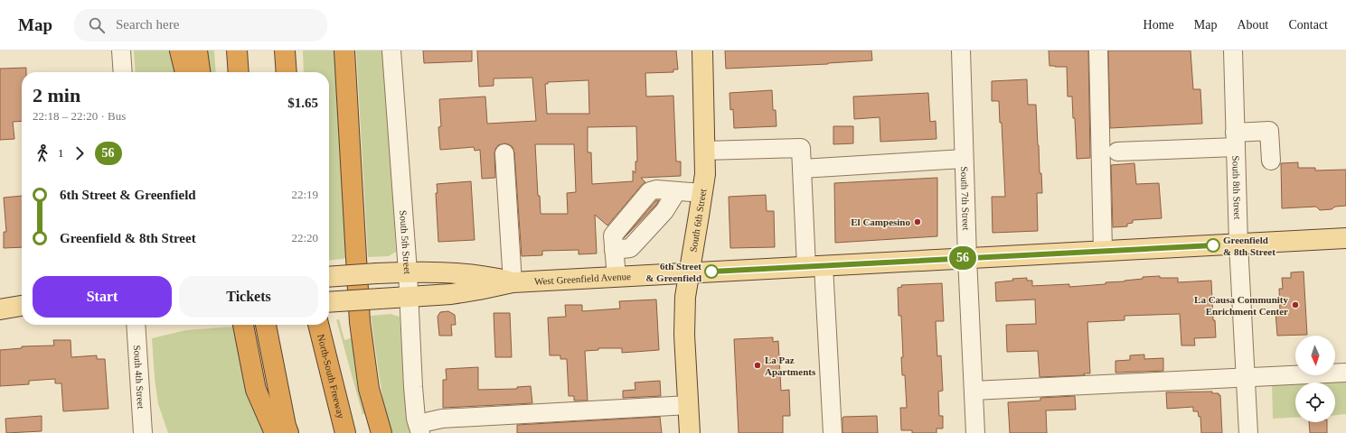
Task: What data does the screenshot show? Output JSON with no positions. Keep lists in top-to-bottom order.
{
  "streets": {
    "highway": ["North-South Freeway"],
    "main road": ["South 6th Street", "West Greenfield Avenue"],
    "street": [
      "South 8th Street",
      "South 7th Street",
      "South 5th Street",
      "South 4th Street"
    ]
  },
  "crossings": [
    ["South 8th Street", "West Greenfield Avenue"],
    ["South 7th Street", "West Greenfield Avenue"],
    ["South 6th Street", "West Greenfield Avenue"],
    ["South 5th Street", "West Greenfield Avenue"]
  ],
  "places": [
    "El Campesino",
    "Greenfield & 8th Street",
    "6th Street & Greenfield",
    "La Causa Community Enrichment Center",
    "La Paz Apartments"
  ],
  "lines": ["bus line 56"],
  "north": "bottom",
  "page": {
    "header": "Map",
    "search": "Search here",
    "nav": [
      "Home",
      "Map",
      "About",
      "Contact"
    ],
    "on_map": "56",
    "heading": ["2 min", "22:18 – 22:20 · Bus", "$1.65"],
    "legs": ["1", "56"],
    "list": [
      {
        "name": "6th Street & Greenfield",
        "value": "22:19"
      },
      {
        "name": "Greenfield & 8th Street",
        "value": "22:20"
      }
    ],
    "buttons": ["Start", "Tickets"]
  }
}
